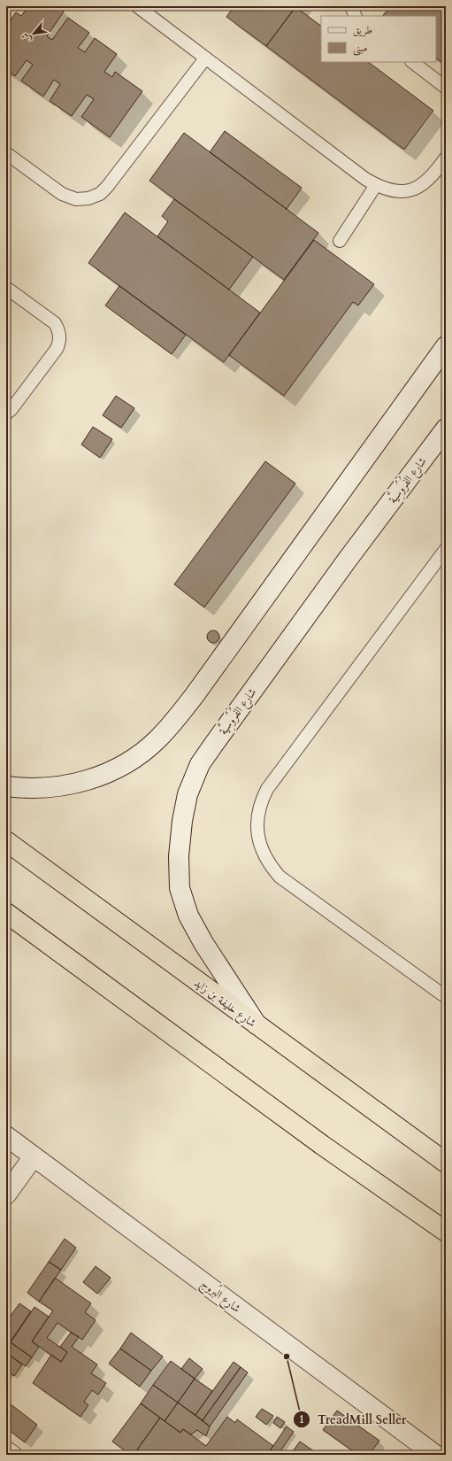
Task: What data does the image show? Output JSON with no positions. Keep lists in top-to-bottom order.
{
  "streets": {
    "highway": ["شارع خليفة بن زايد"],
    "street": ["شارع الفُرُوسِيَّة", "شارع البُروج"]
  },
  "crossings": [
    ["شارع الفُرُوسِيَّة", "شارع خليفة بن زايد"]
  ],
  "places": ["TreadMill Seller"],
  "legend": ["طريق", "مبنى"],
  "north": "bottom left"
}
